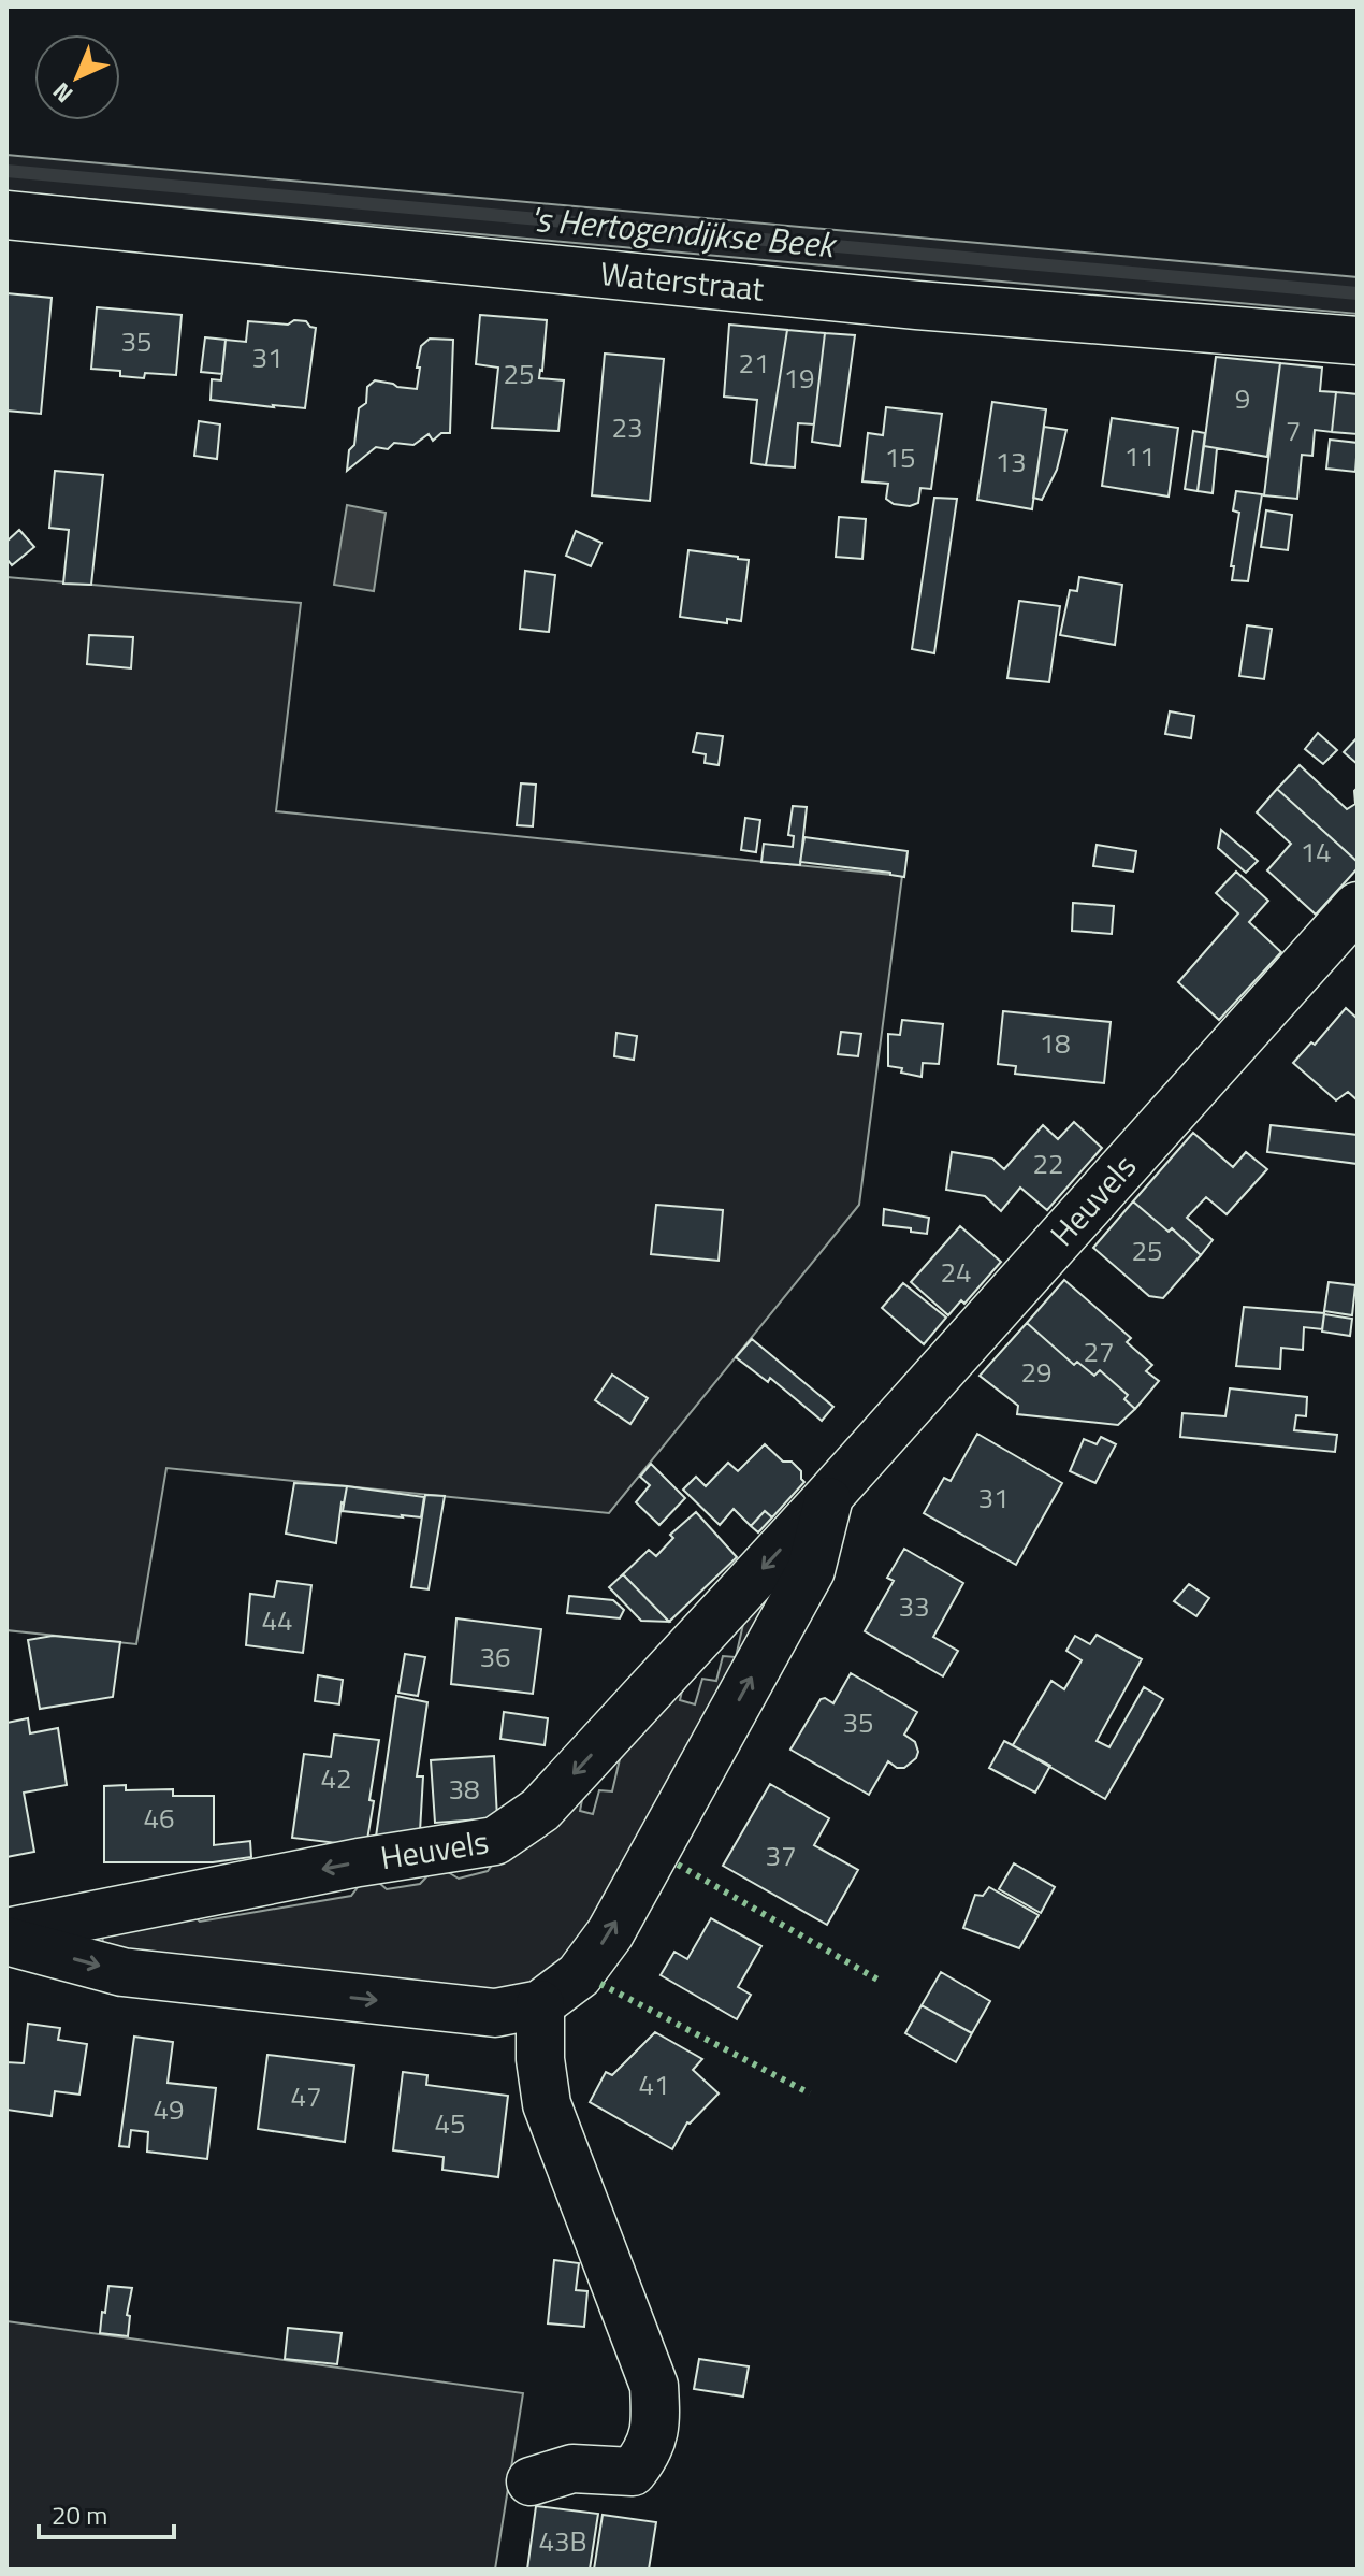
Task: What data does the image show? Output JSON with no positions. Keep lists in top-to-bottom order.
{
  "streets": {
    "street": ["Waterstraat", "Heuvels"]
  },
  "water": ["'s Hertogendijkse Beek"],
  "house_numbers": [
    "35",
    "31",
    "21",
    "25",
    "19",
    "9",
    "23",
    "7",
    "11",
    "15",
    "13",
    "14",
    "18",
    "22",
    "25",
    "24",
    "27",
    "29",
    "31",
    "33",
    "44",
    "36",
    "35",
    "42",
    "38",
    "46",
    "37",
    "41",
    "47",
    "49",
    "45",
    "43B"
  ],
  "scale_bar": "20 m",
  "north": "bottom left"
}
